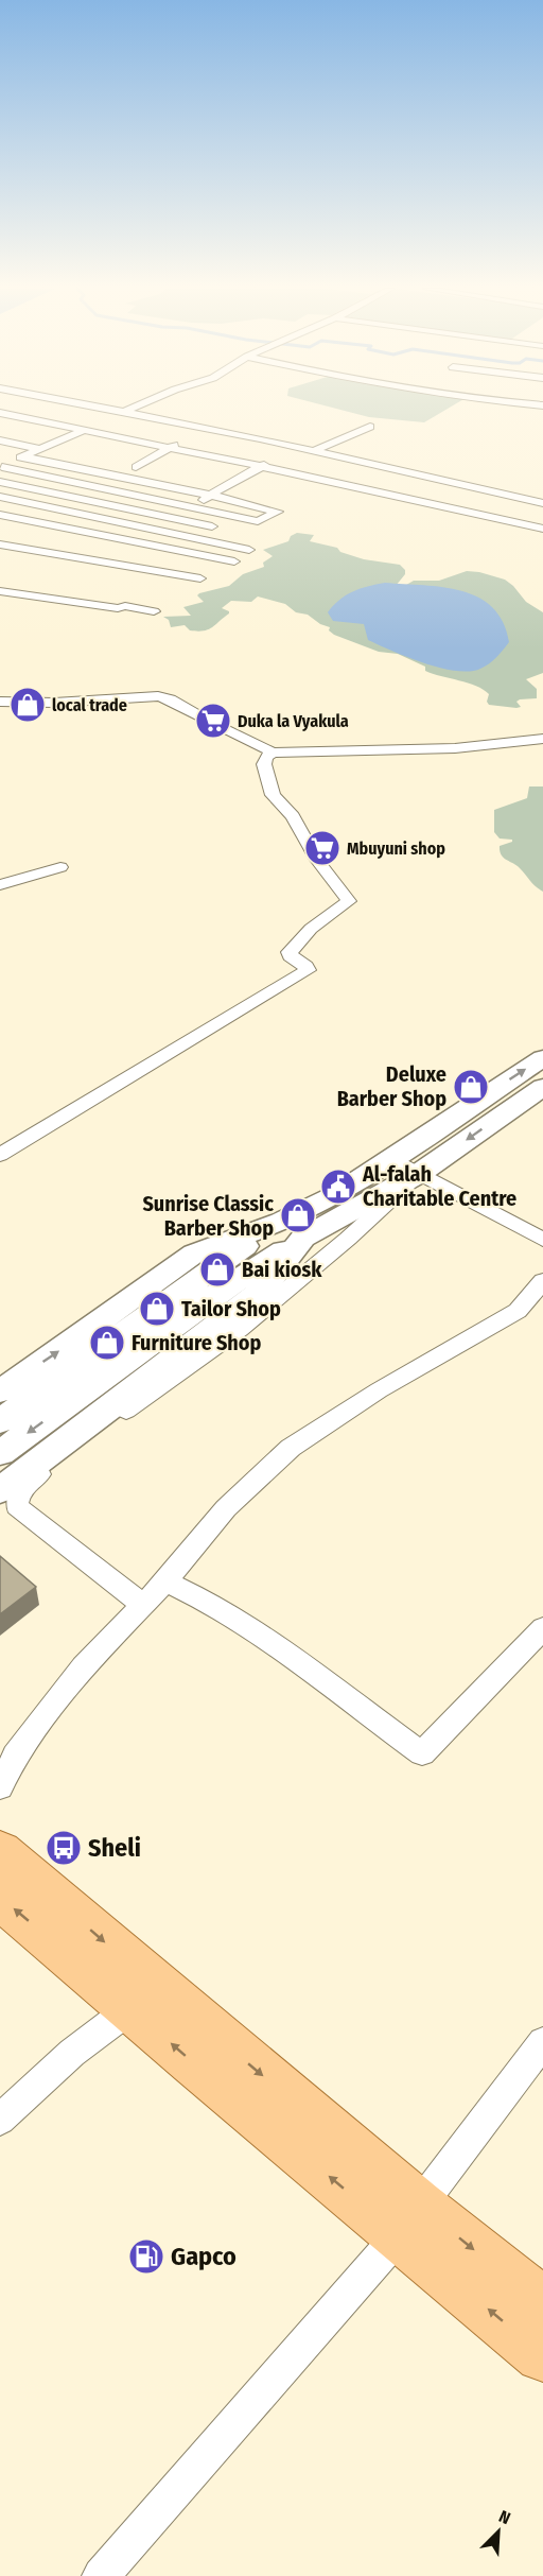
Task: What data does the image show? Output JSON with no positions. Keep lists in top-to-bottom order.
{
  "places": {
    "shop": [
      "local trade",
      "Deluxe Barber Shop",
      "Sunrise Classic Barber Shop",
      "Bai kiosk",
      "Tailor Shop",
      "Furniture Shop"
    ],
    "supermarket": ["Duka la Vyakula", "Mbuyuni shop"],
    "public building": ["Al-falah Charitable Centre"],
    "bus stop": ["Sheli"],
    "fuel station": ["Gapco"]
  },
  "north": "top right"
}
